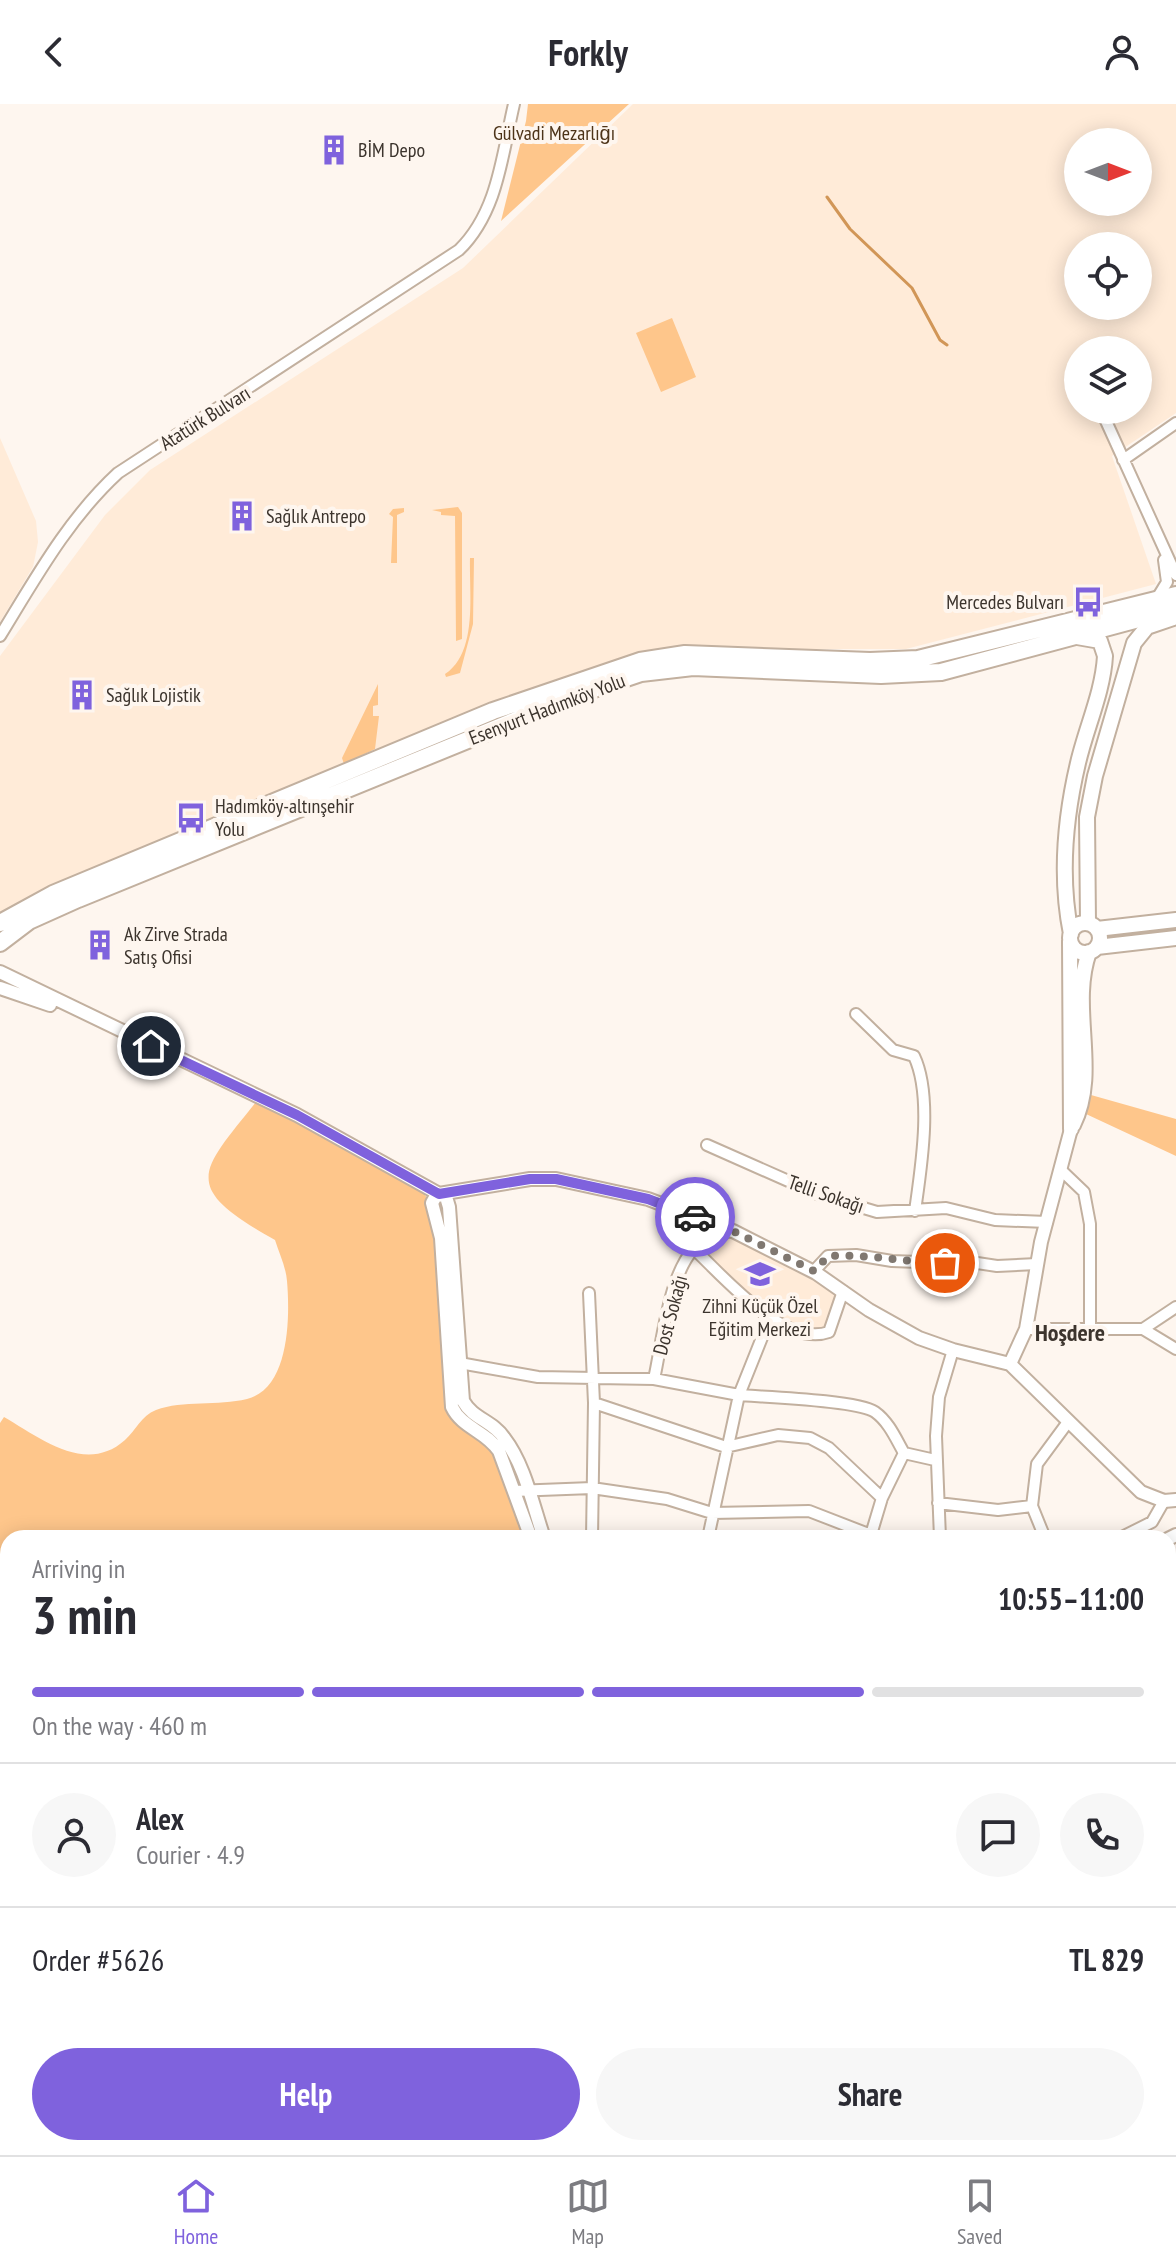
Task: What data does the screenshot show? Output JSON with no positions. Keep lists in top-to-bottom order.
{
  "streets": {
    "main road": ["Esenyurt Hadımköy Yolu"],
    "street": ["Atatürk Bulvarı", "Telli Sokağı", "Dost Sokağı"]
  },
  "districts": ["Hoşdere"],
  "parks": ["Gülvadi Mezarlıḡı"],
  "places": {
    "building": [
      "BİM Depo",
      "Sağlık Antrepo",
      "Sağlık Lojistik",
      "Ak Zirve Strada Satış Ofisi"
    ],
    "bus stop": ["Mercedes Bulvarı", "Hadımköy-altınşehir Yolu"],
    "school or university": ["Zihni Küçük Özel Eğitim Merkezi"]
  },
  "north": "right",
  "page": {
    "header": "Forkly",
    "heading": ["3 min", "Arriving in", "10:55–11:00"],
    "panel": [
      "Alex",
      "Courier · 4.9",
      "Order #5626",
      "TL 829"
    ],
    "bar": "On the way · 460 m",
    "buttons": ["Help", "Share"],
    "tabs": ["Home", "Map", "Saved"]
  }
}
